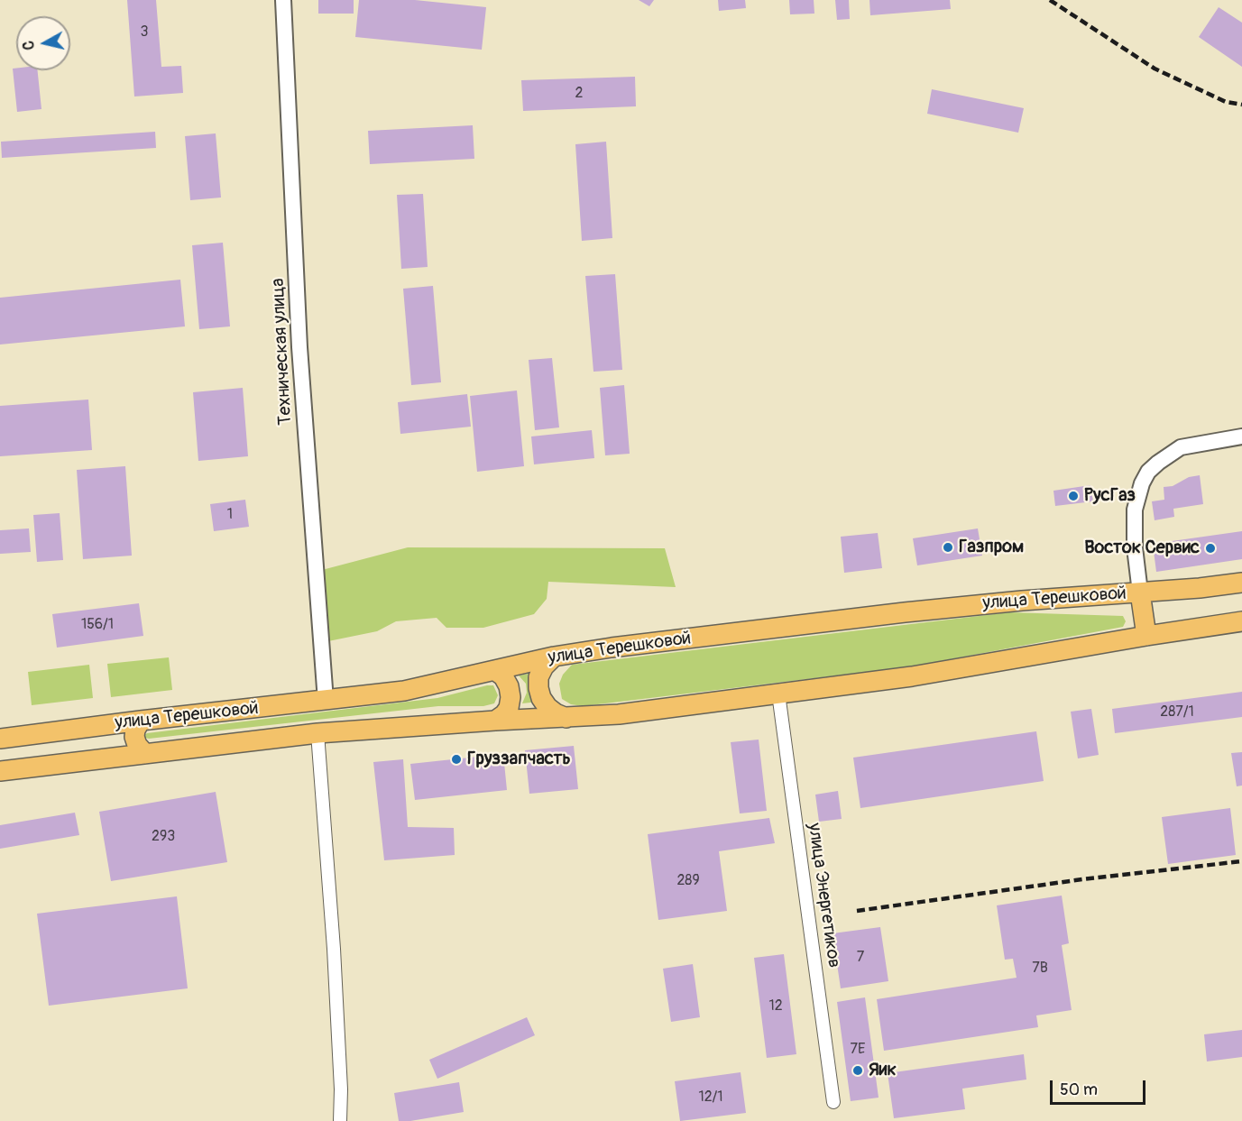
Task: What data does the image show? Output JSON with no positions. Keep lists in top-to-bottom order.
{
  "streets": {
    "main road": ["улица Терешковой"],
    "street": ["Техническая улица", "улица Энергетиков"]
  },
  "crossings": [
    ["Техническая улица", "улица Терешковой"],
    ["улица Терешковой", "улица Энергетиков"]
  ],
  "places": [
    "РусГаз",
    "Газпром",
    "Восток Сервис",
    "Груззапчасть",
    "Яик"
  ],
  "house_numbers": [
    "3",
    "2",
    "1",
    "156/1",
    "287/1",
    "293",
    "289",
    "7",
    "7В",
    "12",
    "7Е",
    "12/1"
  ],
  "scale_bar": "50 m",
  "north": "left"
}
